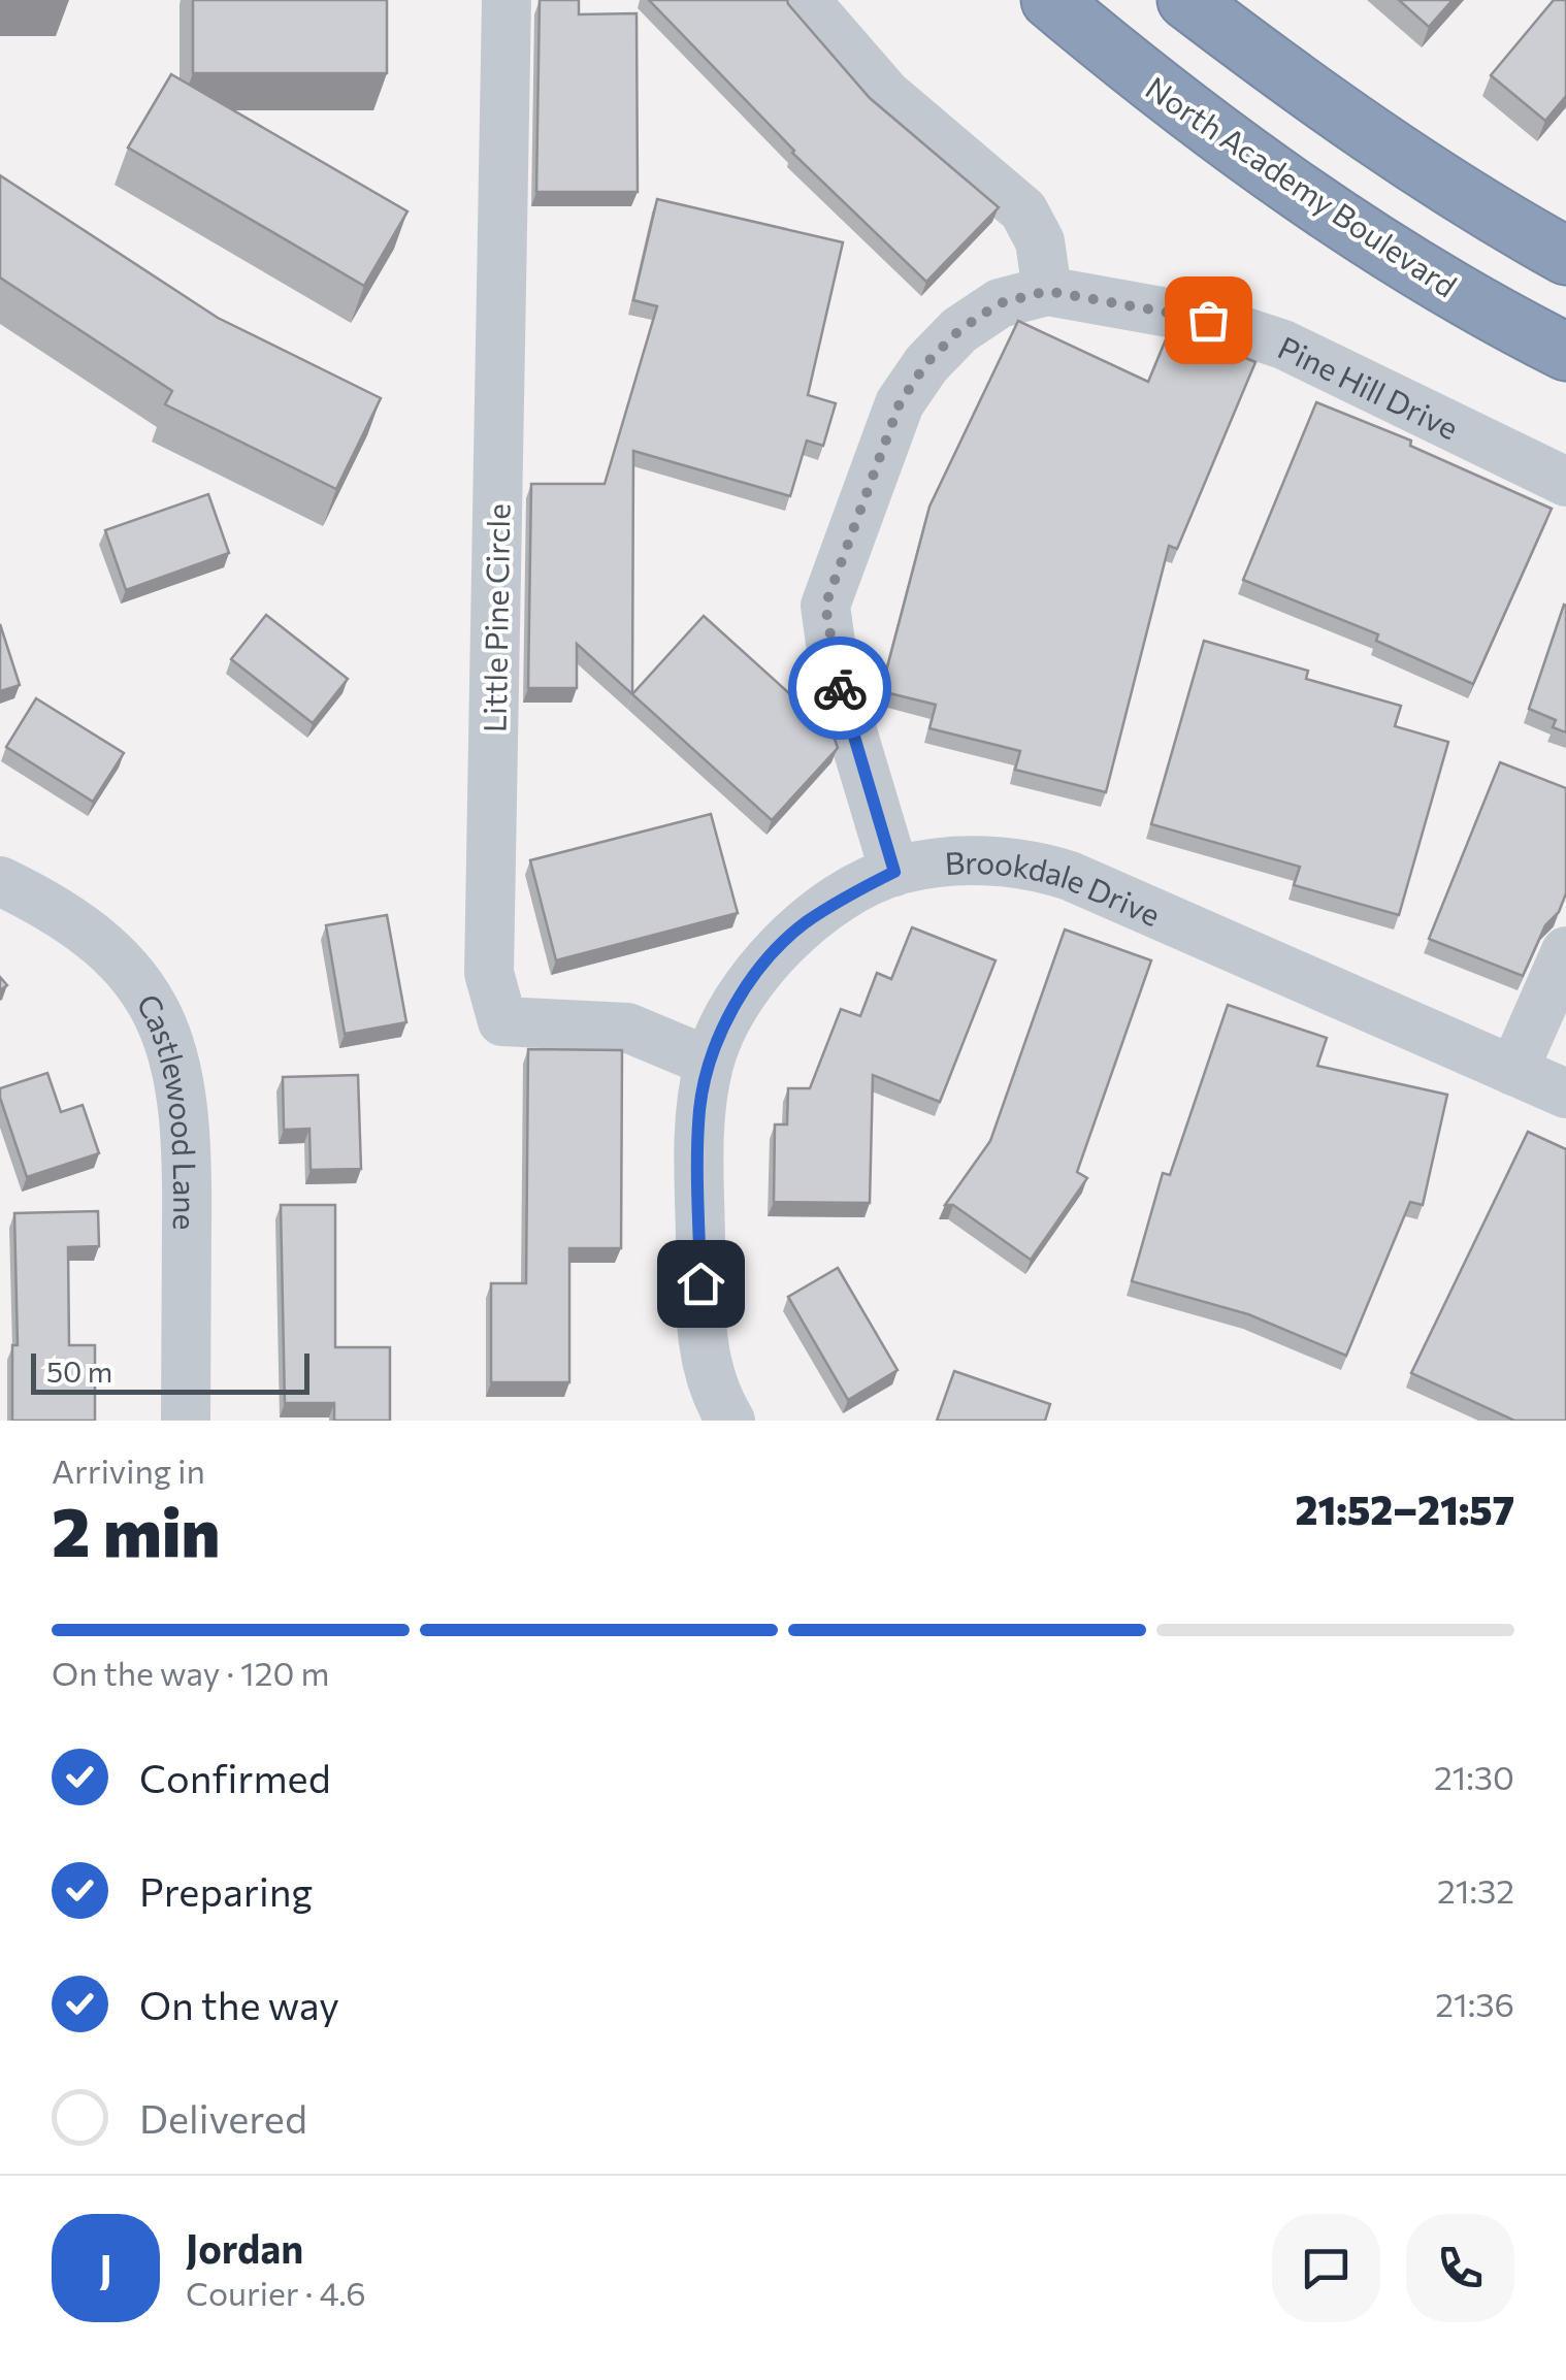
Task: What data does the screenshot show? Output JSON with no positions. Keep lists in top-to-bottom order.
{
  "streets": {
    "highway": ["North Academy Boulevard"],
    "street": [
      "Pine Hill Drive",
      "Little Pine Circle",
      "Brookdale Drive",
      "Castlewood Lane"
    ]
  },
  "crossings": [
    ["Pine Hill Drive", "Brookdale Drive"],
    ["Little Pine Circle", "Brookdale Drive"]
  ],
  "scale_bar": "50 m",
  "page": {
    "scale": "50 m",
    "heading": ["2 min", "Arriving in", "21:52–21:57"],
    "panel": ["Jordan", "Courier · 4.6"],
    "bar": "On the way · 120 m",
    "list": [
      ["Confirmed", "21:30"],
      ["Preparing", "21:32"],
      ["On the way", "21:36"],
      "Delivered"
    ],
    "round": "J"
  }
}
